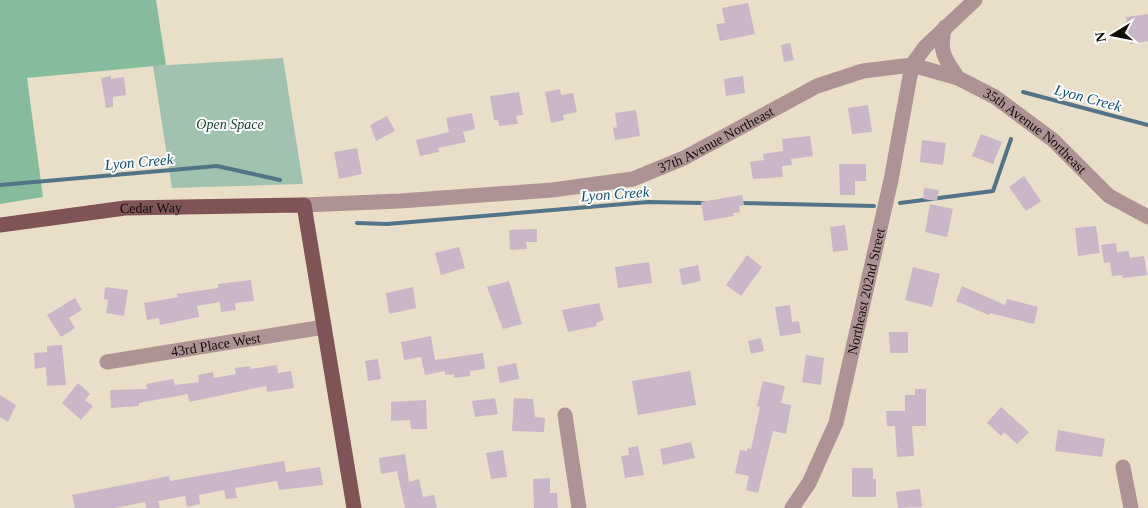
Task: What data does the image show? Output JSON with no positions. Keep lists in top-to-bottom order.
{
  "streets": {
    "main road": ["Cedar Way"],
    "street": [
      "35th Avenue Northeast",
      "37th Avenue Northeast",
      "Northeast 202nd Street",
      "43rd Place West"
    ]
  },
  "crossings": [
    ["35th Avenue Northeast", "37th Avenue Northeast"],
    ["35th Avenue Northeast", "Northeast 202nd Street"],
    ["37th Avenue Northeast", "Cedar Way"],
    ["37th Avenue Northeast", "Northeast 202nd Street"]
  ],
  "water": ["Lyon Creek"],
  "parks": ["Open Space"],
  "north": "left"
}
